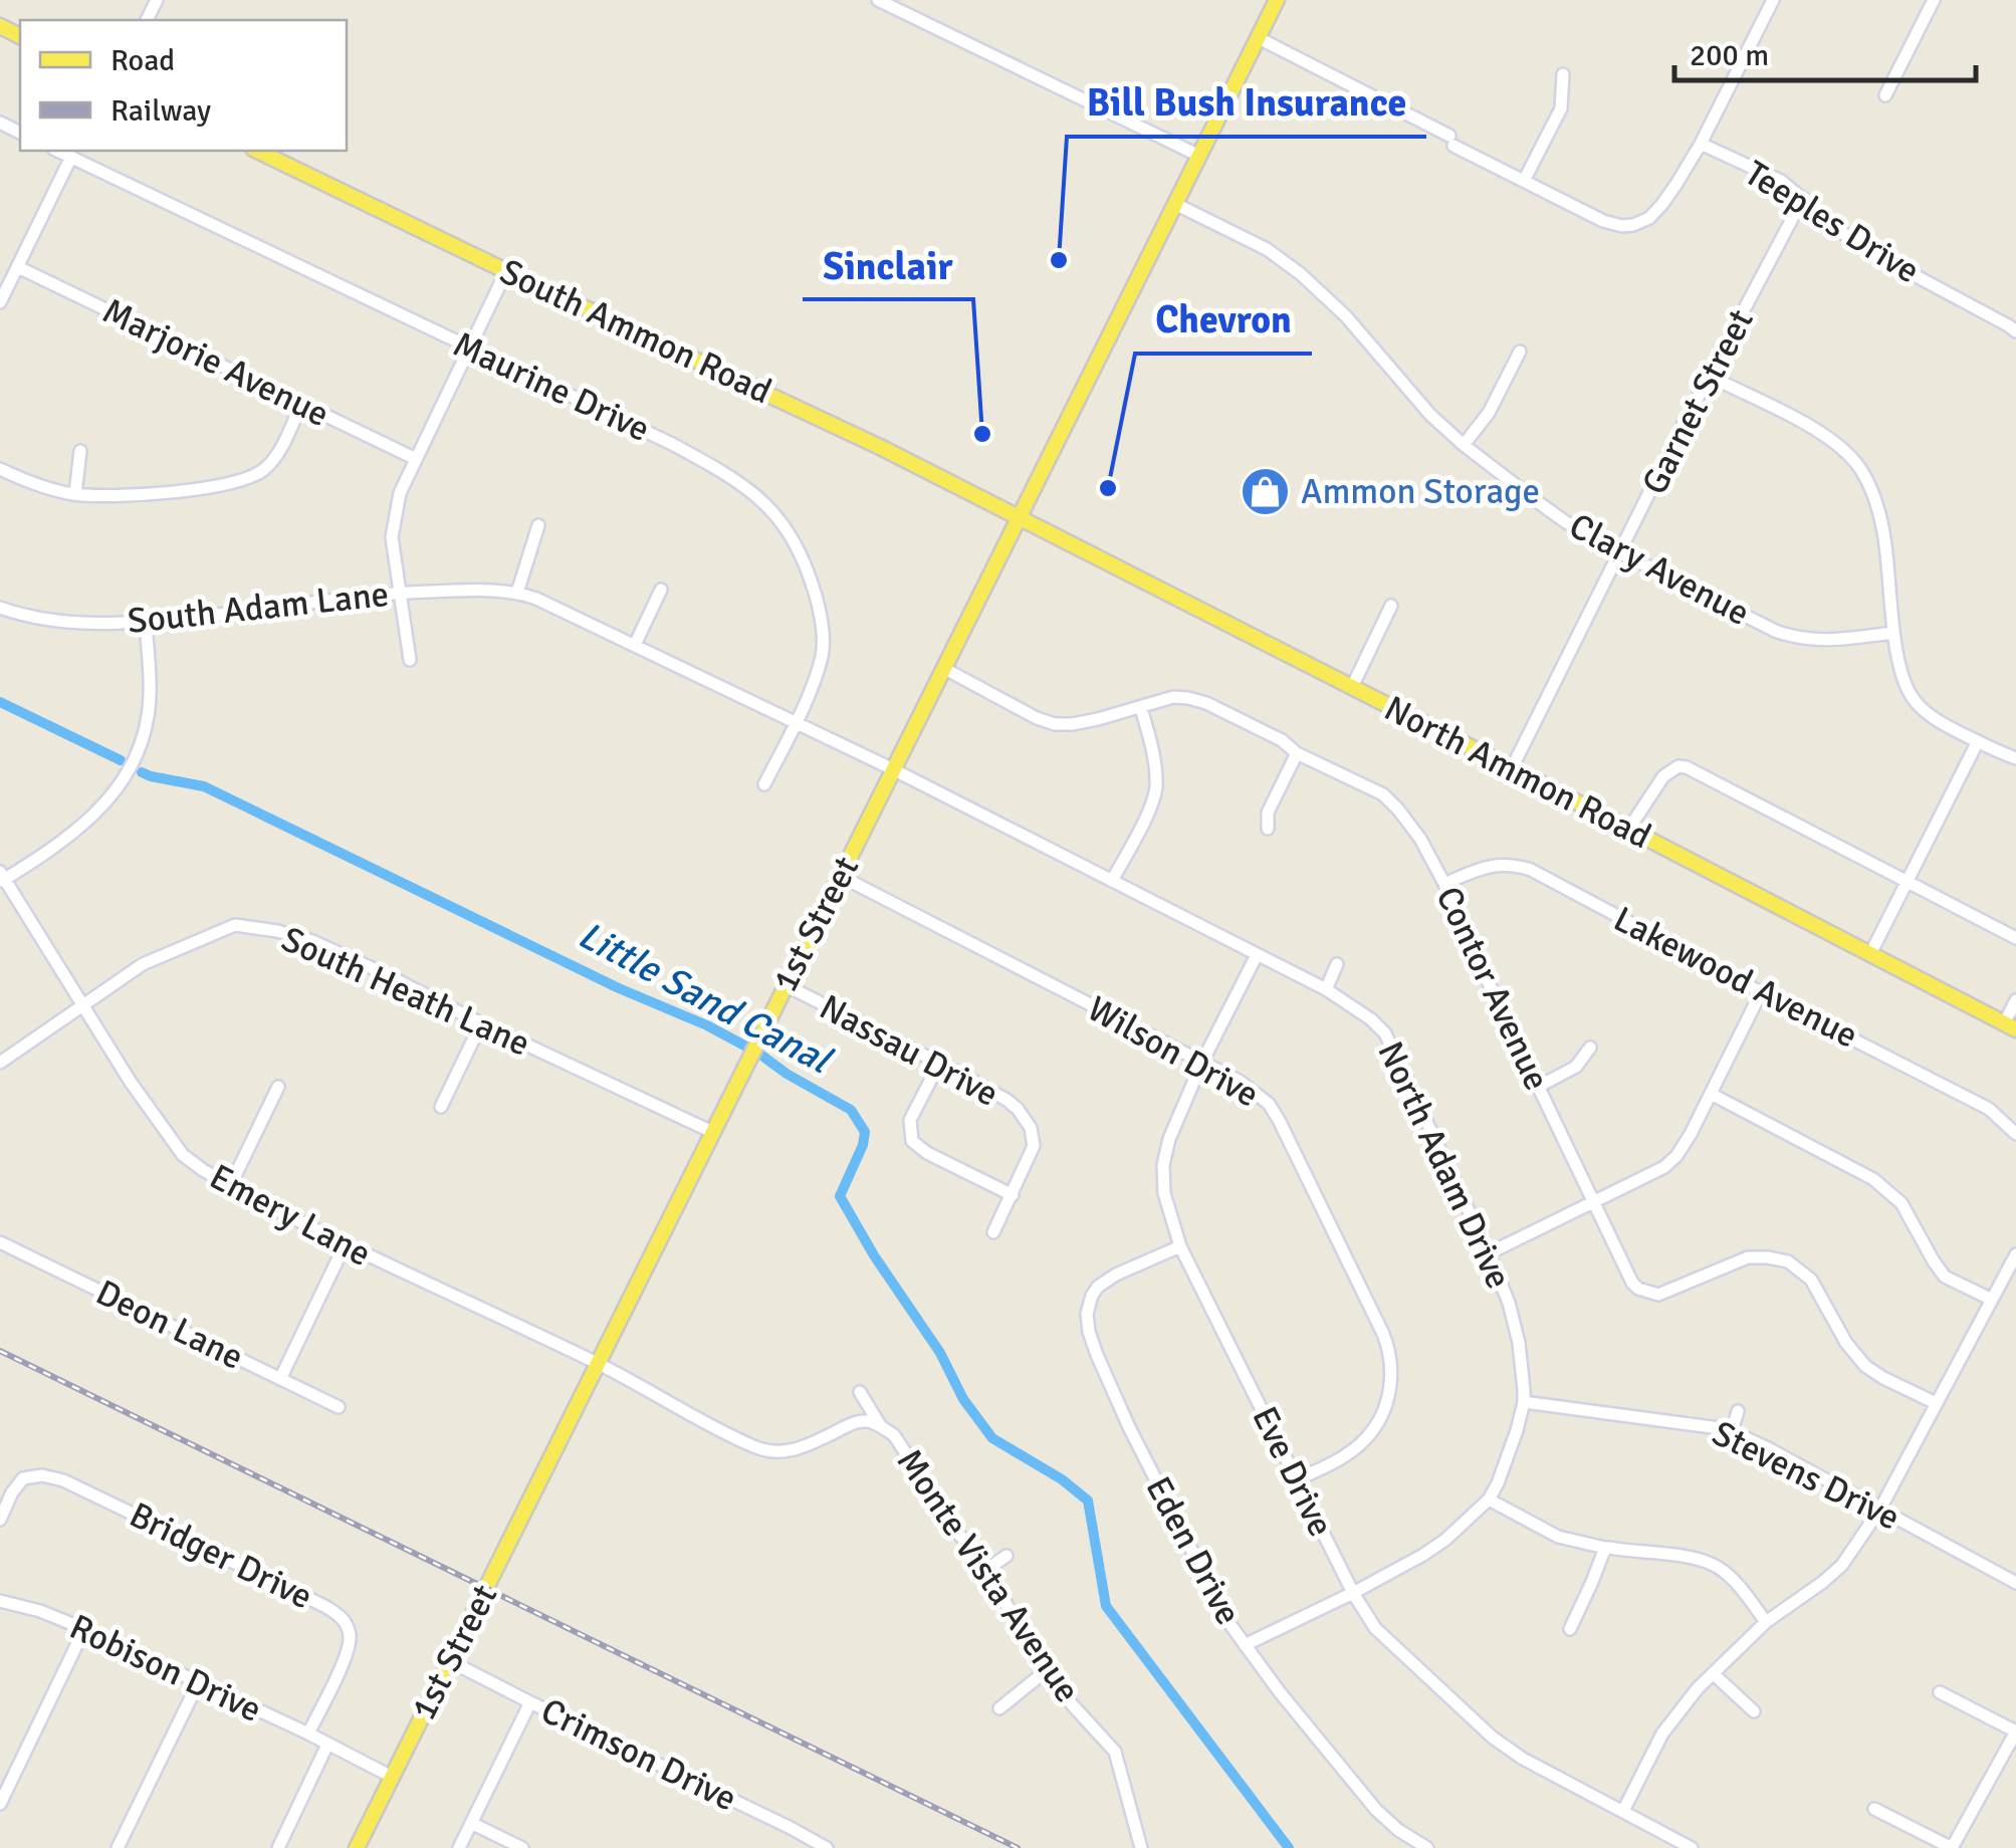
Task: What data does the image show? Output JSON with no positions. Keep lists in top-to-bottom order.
{
  "streets": {
    "main road": ["South Ammon Road", "North Ammon Road", "1st Street"],
    "street": [
      "Teeples Drive",
      "Marjorie Avenue",
      "Maurine Drive",
      "Garnet Street",
      "Clary Avenue",
      "South Adam Lane",
      "Lakewood Avenue",
      "Contor Avenue",
      "South Heath Lane",
      "Nassau Drive",
      "Wilson Drive",
      "North Adam Drive",
      "Emery Lane",
      "Deon Lane",
      "Eve Drive",
      "Stevens Drive",
      "Eden Drive",
      "Bridger Drive",
      "Monte Vista Avenue",
      "Robison Drive",
      "Crimson Drive"
    ]
  },
  "crossings": [
    ["Teeples Drive", "Garnet Street"],
    ["South Ammon Road", "North Ammon Road"],
    ["South Ammon Road", "1st Street"],
    ["Maurine Drive", "South Adam Lane"],
    ["Garnet Street", "Clary Avenue"],
    ["Garnet Street", "North Ammon Road"],
    ["Clary Avenue", "1st Street"],
    ["South Adam Lane", "1st Street"],
    ["South Adam Lane", "North Adam Drive"],
    ["North Ammon Road", "1st Street"],
    ["1st Street", "Contor Avenue"],
    ["1st Street", "South Heath Lane"],
    ["1st Street", "Nassau Drive"],
    ["1st Street", "Wilson Drive"],
    ["1st Street", "North Adam Drive"],
    ["1st Street", "Emery Lane"],
    ["1st Street", "Monte Vista Avenue"],
    ["1st Street", "Robison Drive"],
    ["1st Street", "Crimson Drive"],
    ["Lakewood Avenue", "Contor Avenue"],
    ["South Heath Lane", "Emery Lane"],
    ["Wilson Drive", "Eve Drive"],
    ["North Adam Drive", "Eve Drive"],
    ["North Adam Drive", "Stevens Drive"],
    ["North Adam Drive", "Eden Drive"],
    ["Emery Lane", "Monte Vista Avenue"],
    ["Eve Drive", "Eden Drive"],
    ["Bridger Drive", "Robison Drive"]
  ],
  "water": ["Little Sand Canal"],
  "places": {
    "other": ["Bill Bush Insurance", "Sinclair", "Chevron"],
    "shop": ["Ammon Storage"]
  },
  "legend": ["Road", "Railway"],
  "scale_bar": "200 m"
}
